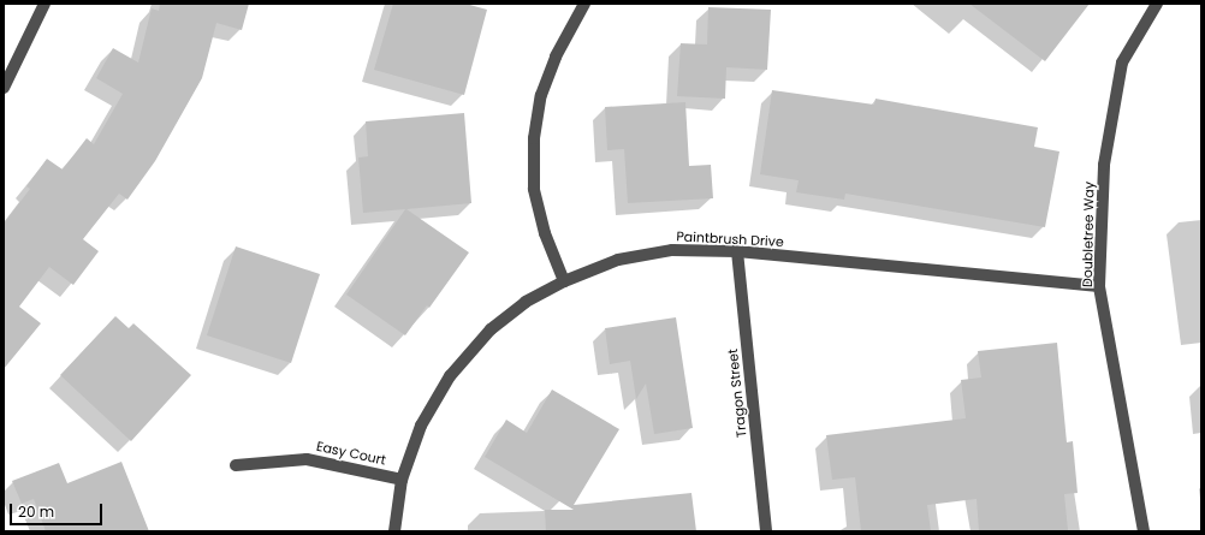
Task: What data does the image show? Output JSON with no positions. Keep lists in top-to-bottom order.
{
  "streets": {
    "street": [
      "Doubletree Way",
      "Paintbrush Drive",
      "Tragon Street",
      "Easy Court"
    ]
  },
  "crossings": [
    ["Doubletree Way", "Paintbrush Drive"],
    ["Paintbrush Drive", "Tragon Street"],
    ["Paintbrush Drive", "Easy Court"]
  ],
  "scale_bar": "20 m"
}
